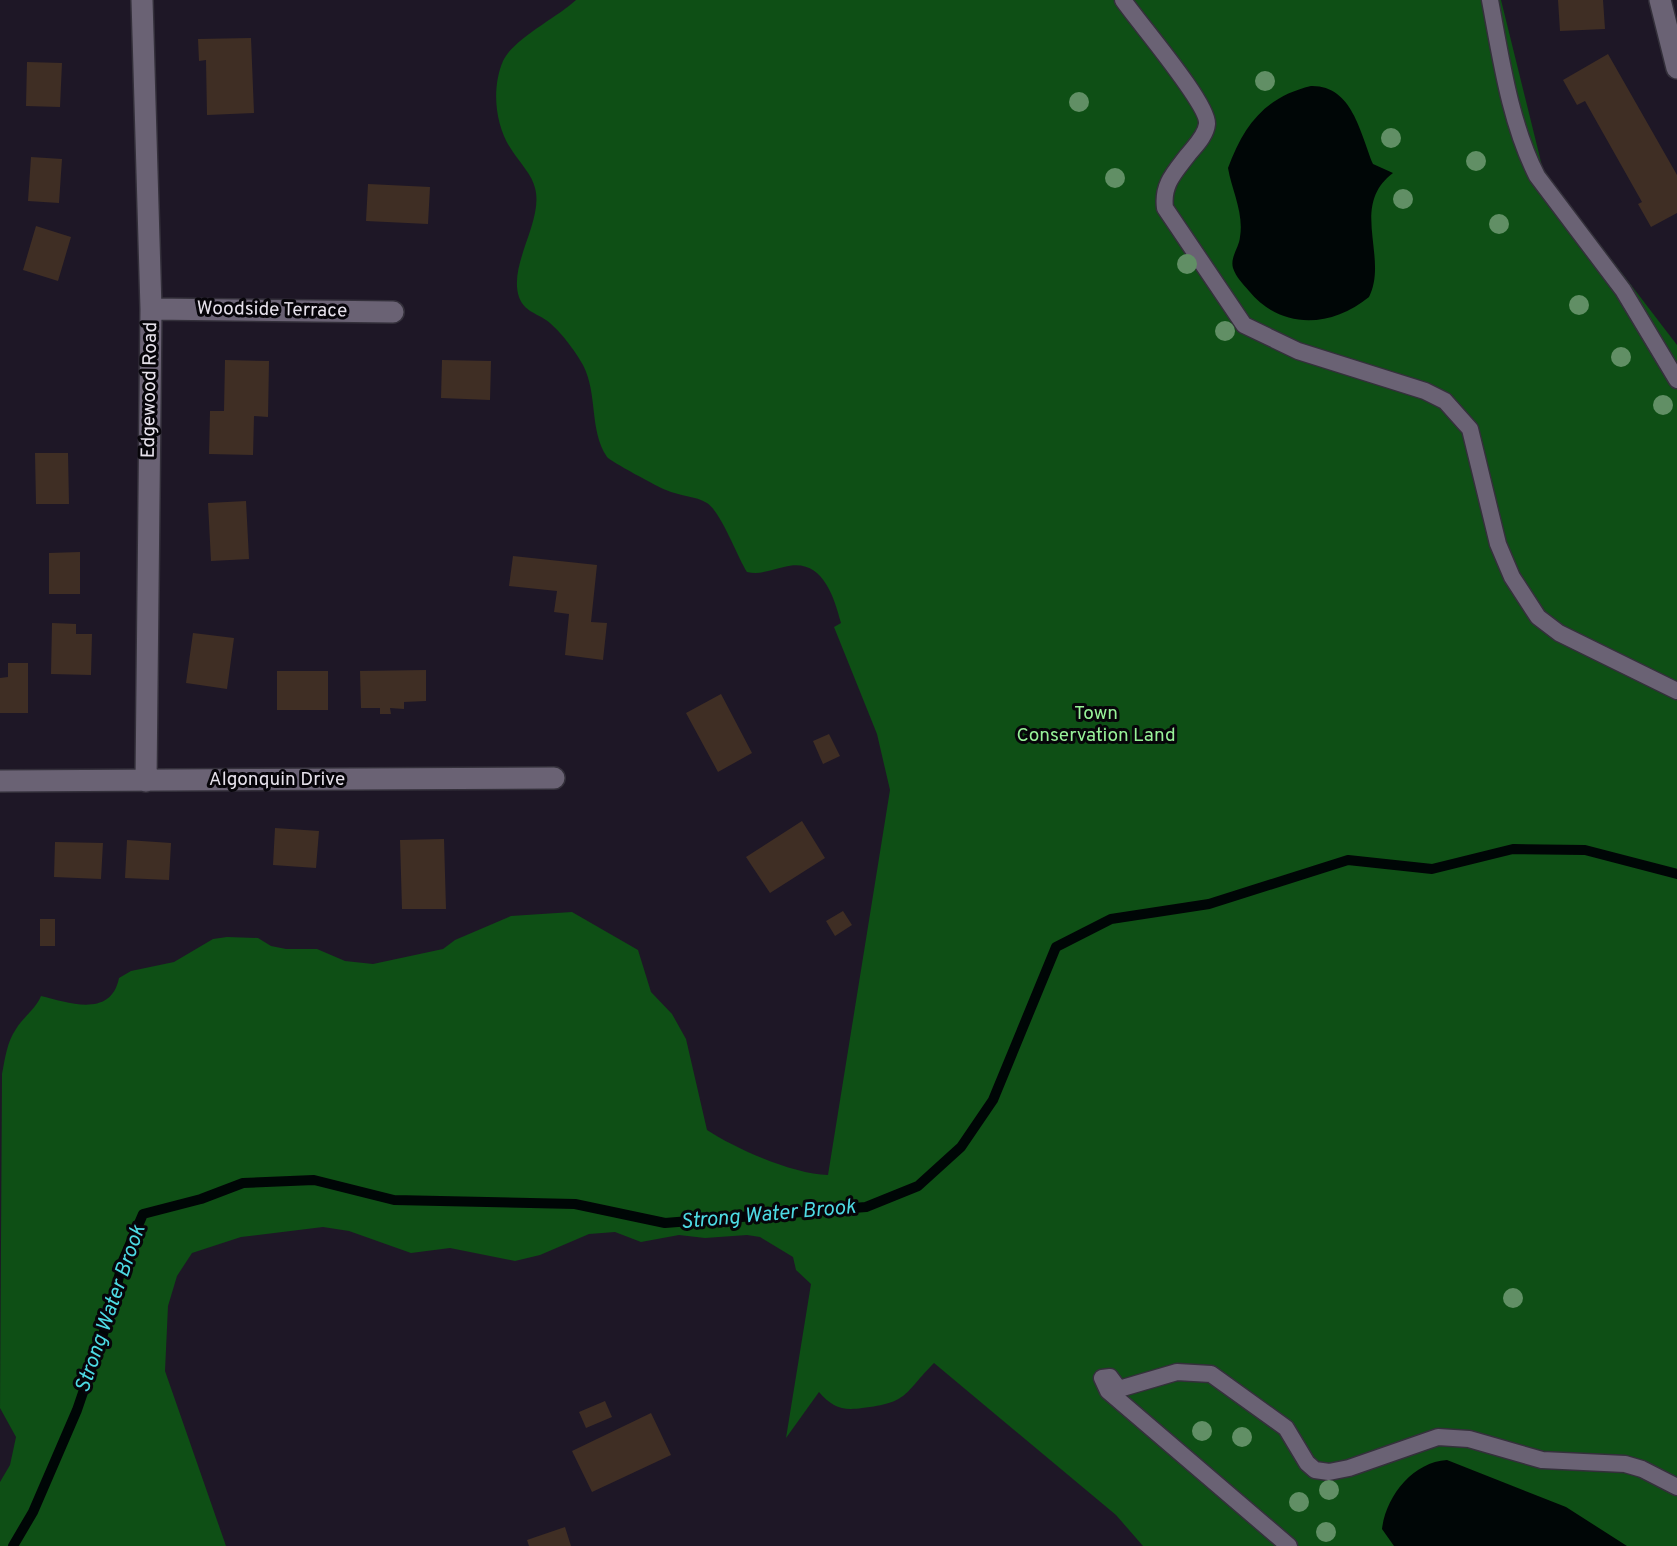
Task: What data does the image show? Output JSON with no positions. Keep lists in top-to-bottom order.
{
  "streets": {
    "street": ["Woodside Terrace", "Edgewood Road", "Algonquin Drive"]
  },
  "crossings": [
    ["Woodside Terrace", "Edgewood Road"],
    ["Edgewood Road", "Algonquin Drive"]
  ],
  "water": ["Strong Water Brook"],
  "parks": ["Town Conservation Land"]
}
